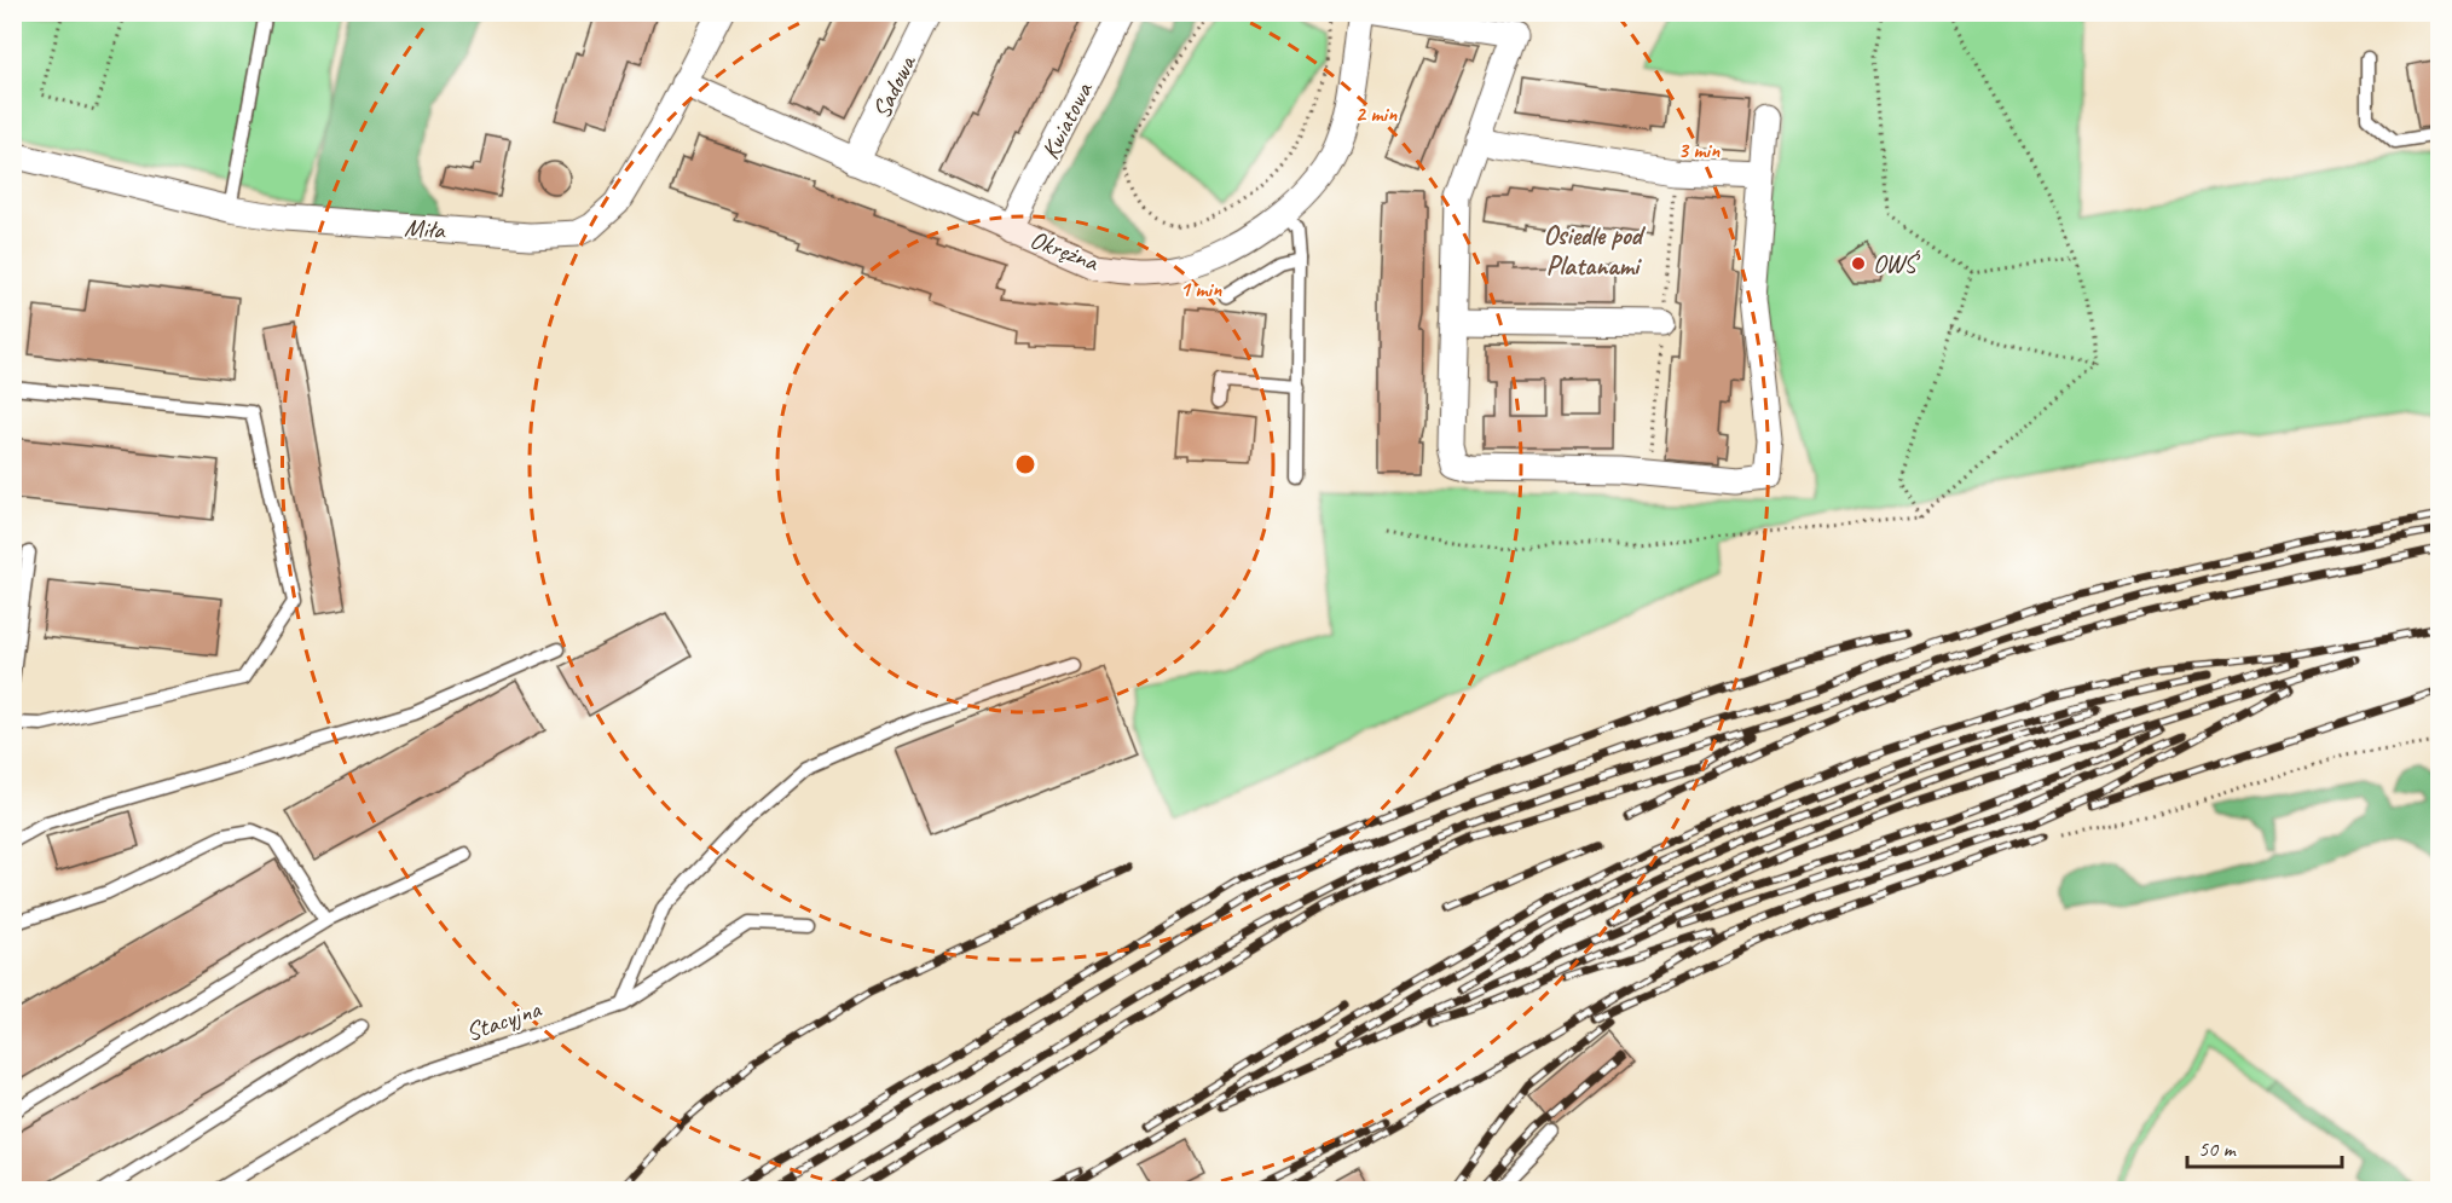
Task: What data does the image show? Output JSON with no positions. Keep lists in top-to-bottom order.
{
  "streets": {
    "street": [
      "Sadowa",
      "Kwiatowa",
      "Miła",
      "Okrężna"
    ],
    "lane": ["Stacyjna"]
  },
  "crossings": [
    ["Sadowa", "Okrężna"],
    ["Kwiatowa", "Okrężna"],
    ["Miła", "Okrężna"]
  ],
  "districts": ["Osiedle pod Platanami"],
  "places": ["OWŚ"],
  "scale_bar": "50 m",
  "rings": ["2 min", "3 min", "1 min"]
}
